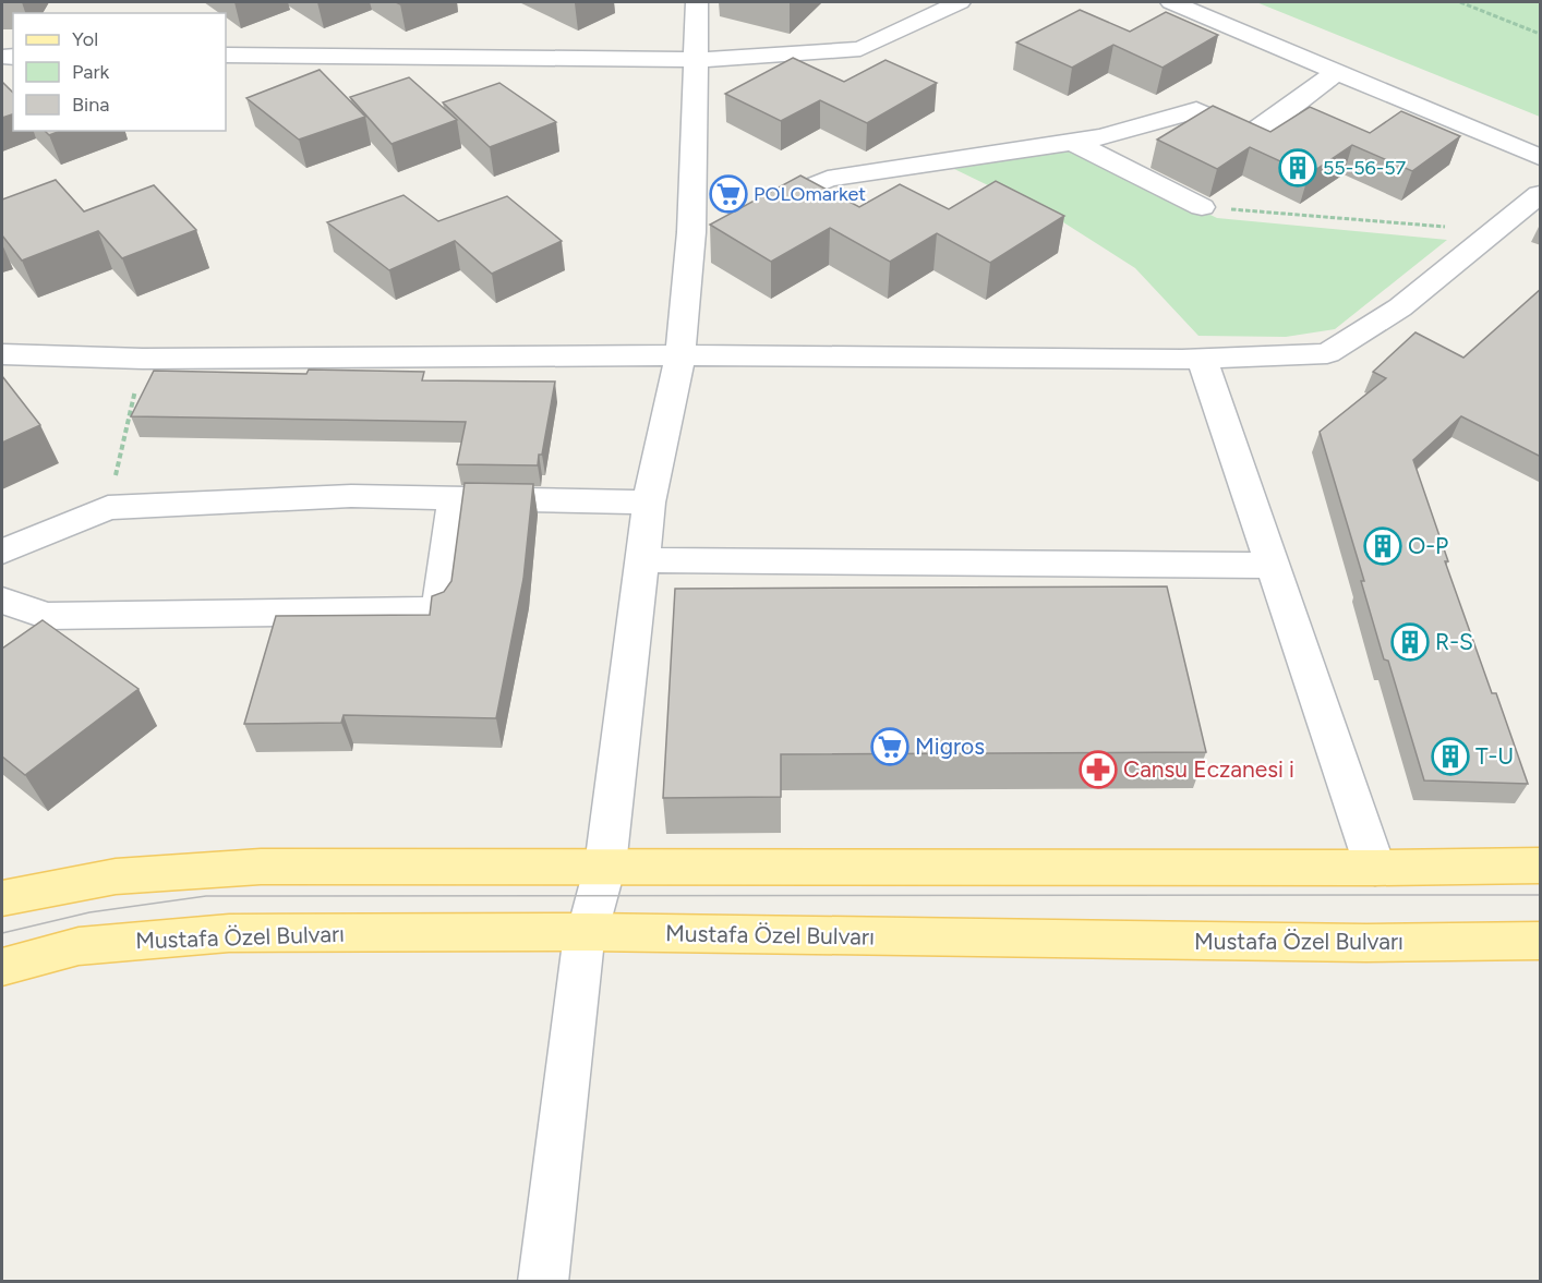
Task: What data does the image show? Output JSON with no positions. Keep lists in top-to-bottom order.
{
  "streets": {
    "main road": ["Mustafa Özel Bulvarı"]
  },
  "places": {
    "building": [
      "55-56-57",
      "O-P",
      "R-S",
      "T-U"
    ],
    "supermarket": ["POLOmarket", "Migros"],
    "pharmacy": ["Cansu Eczanesi i"]
  },
  "legend": ["Yol", "Park", "Bina"]
}
